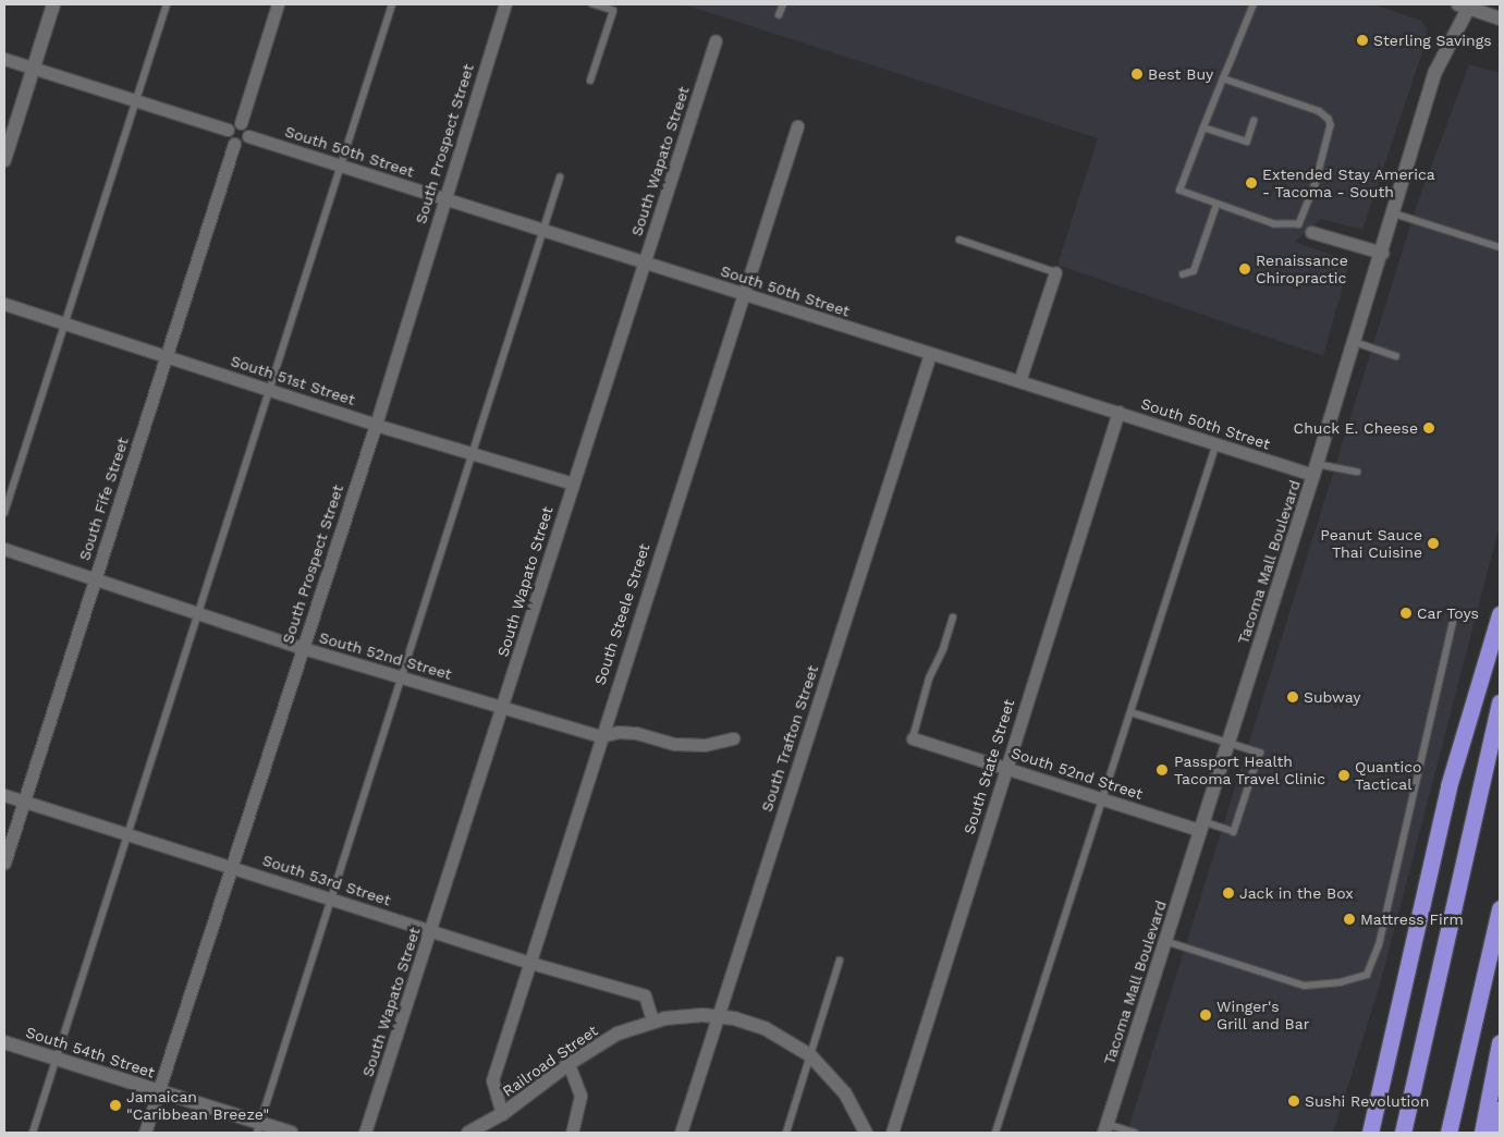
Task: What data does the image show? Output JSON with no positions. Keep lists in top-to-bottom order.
{
  "streets": {
    "main road": ["Tacoma Mall Boulevard", "South 54th Street", "Railroad Street"],
    "street": [
      "South Prospect Street",
      "South 50th Street",
      "South Wapato Street",
      "South 51st Street",
      "South Fife Street",
      "South Steele Street",
      "South 52nd Street",
      "South Trafton Street",
      "South State Street",
      "South 53rd Street"
    ]
  },
  "crossings": [
    ["South Prospect Street", "South 50th Street"],
    ["South Prospect Street", "South 51st Street"],
    ["South Prospect Street", "South 52nd Street"],
    ["South Prospect Street", "South 53rd Street"],
    ["South Prospect Street", "South 54th Street"],
    ["South 50th Street", "South Wapato Street"],
    ["South 50th Street", "South Fife Street"],
    ["South 50th Street", "Tacoma Mall Boulevard"],
    ["South 50th Street", "South Steele Street"],
    ["South 50th Street", "South Trafton Street"],
    ["South 50th Street", "South State Street"],
    ["South Wapato Street", "South 51st Street"],
    ["South Wapato Street", "South 52nd Street"],
    ["South Wapato Street", "South 53rd Street"],
    ["South 51st Street", "South Fife Street"],
    ["South Fife Street", "South 52nd Street"],
    ["South Fife Street", "South 53rd Street"],
    ["Tacoma Mall Boulevard", "South 52nd Street"],
    ["South Steele Street", "South 52nd Street"],
    ["South Steele Street", "South 53rd Street"],
    ["South Steele Street", "Railroad Street"],
    ["South 52nd Street", "South State Street"],
    ["South Trafton Street", "Railroad Street"],
    ["South 53rd Street", "Railroad Street"]
  ],
  "places": [
    "Sterling Savings",
    "Best Buy",
    "Extended Stay America - Tacoma - South",
    "Renaissance Chiropractic",
    "Chuck E. Cheese",
    "Peanut Sauce Thai Cuisine",
    "Car Toys",
    "Subway",
    "Passport Health Tacoma Travel Clinic",
    "Quantico Tactical",
    "Jack in the Box",
    "Mattress Firm",
    "Winger's Grill and Bar",
    "Sushi Revolution",
    "Jamaican \"Caribbean Breeze\""
  ]
}
